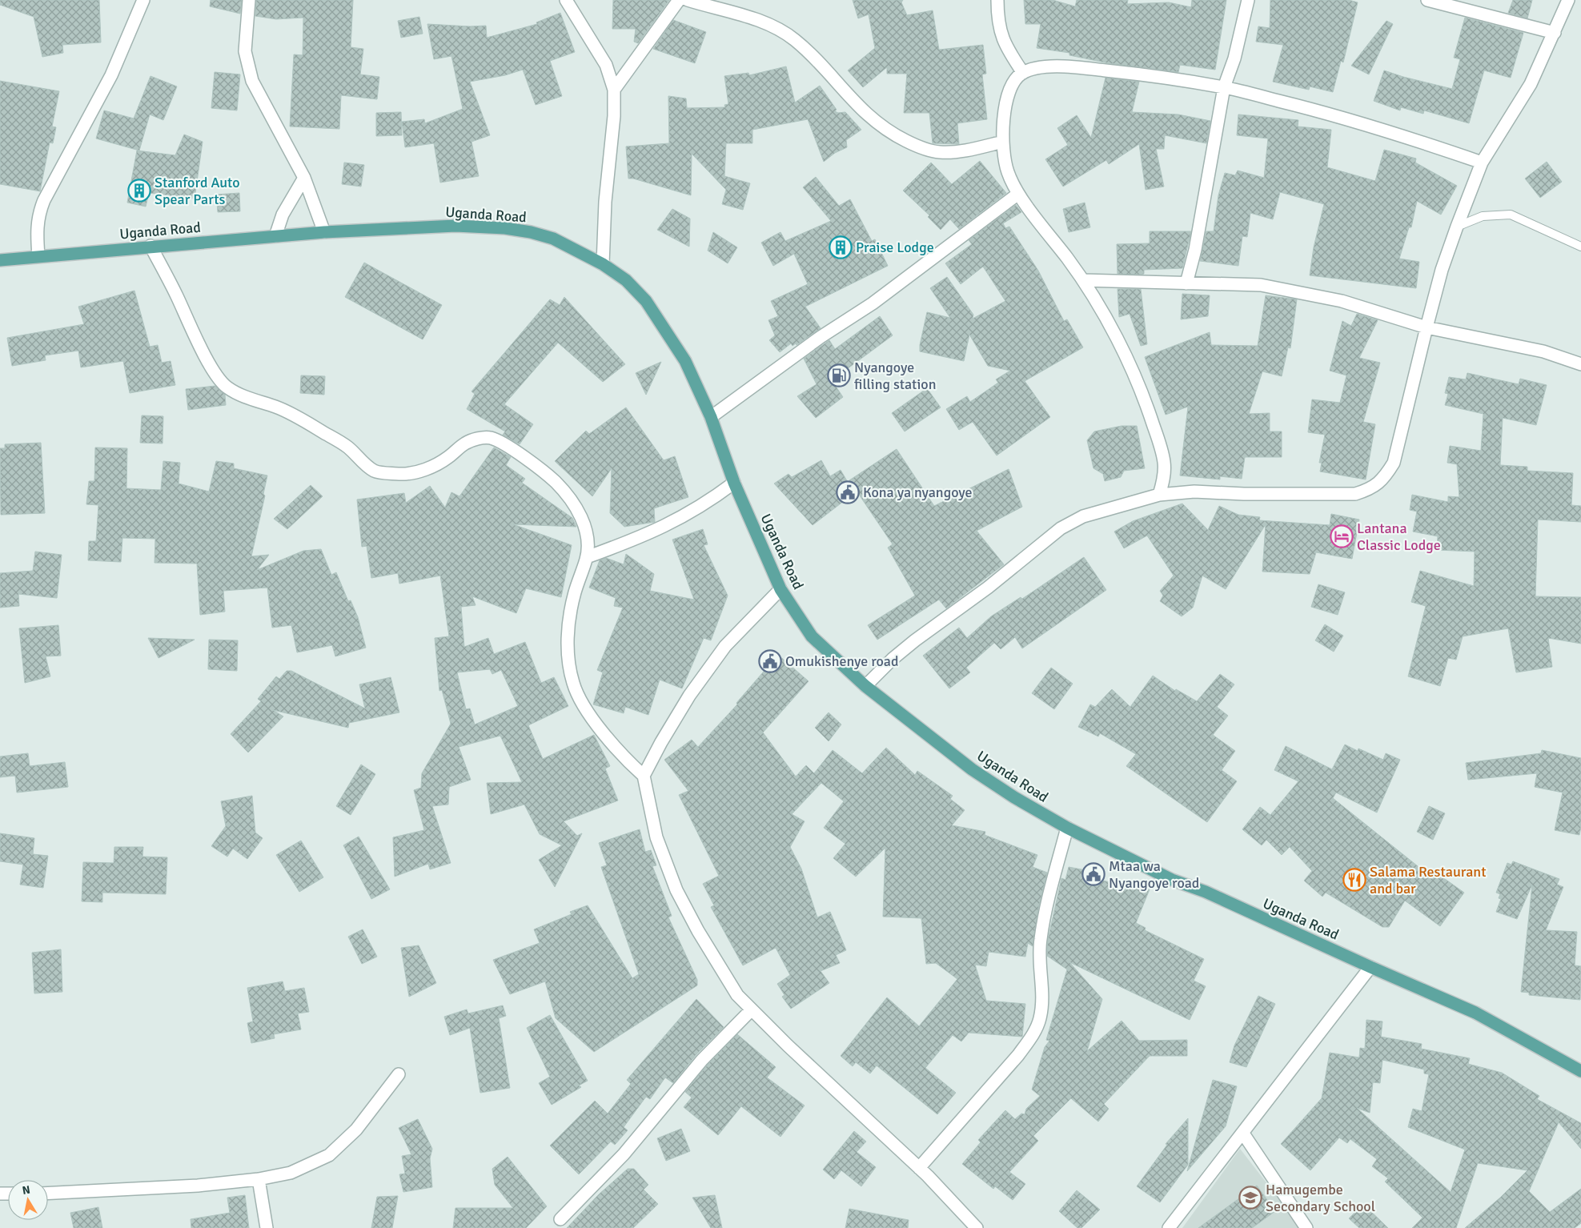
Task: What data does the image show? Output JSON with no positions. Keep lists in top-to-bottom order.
{
  "streets": {
    "main road": ["Uganda Road"]
  },
  "places": {
    "building": ["Stanford Auto Spear Parts", "Praise Lodge"],
    "fuel station": ["Nyangoye filling station"],
    "public building": ["Kona ya nyangoye", "Omukishenye road", "Mtaa wa Nyangoye road"],
    "hotel": ["Lantana Classic Lodge"],
    "restaurant": ["Salama Restaurant and bar"],
    "school or university": ["Hamugembe Secondary School"]
  },
  "north": "top"
}
